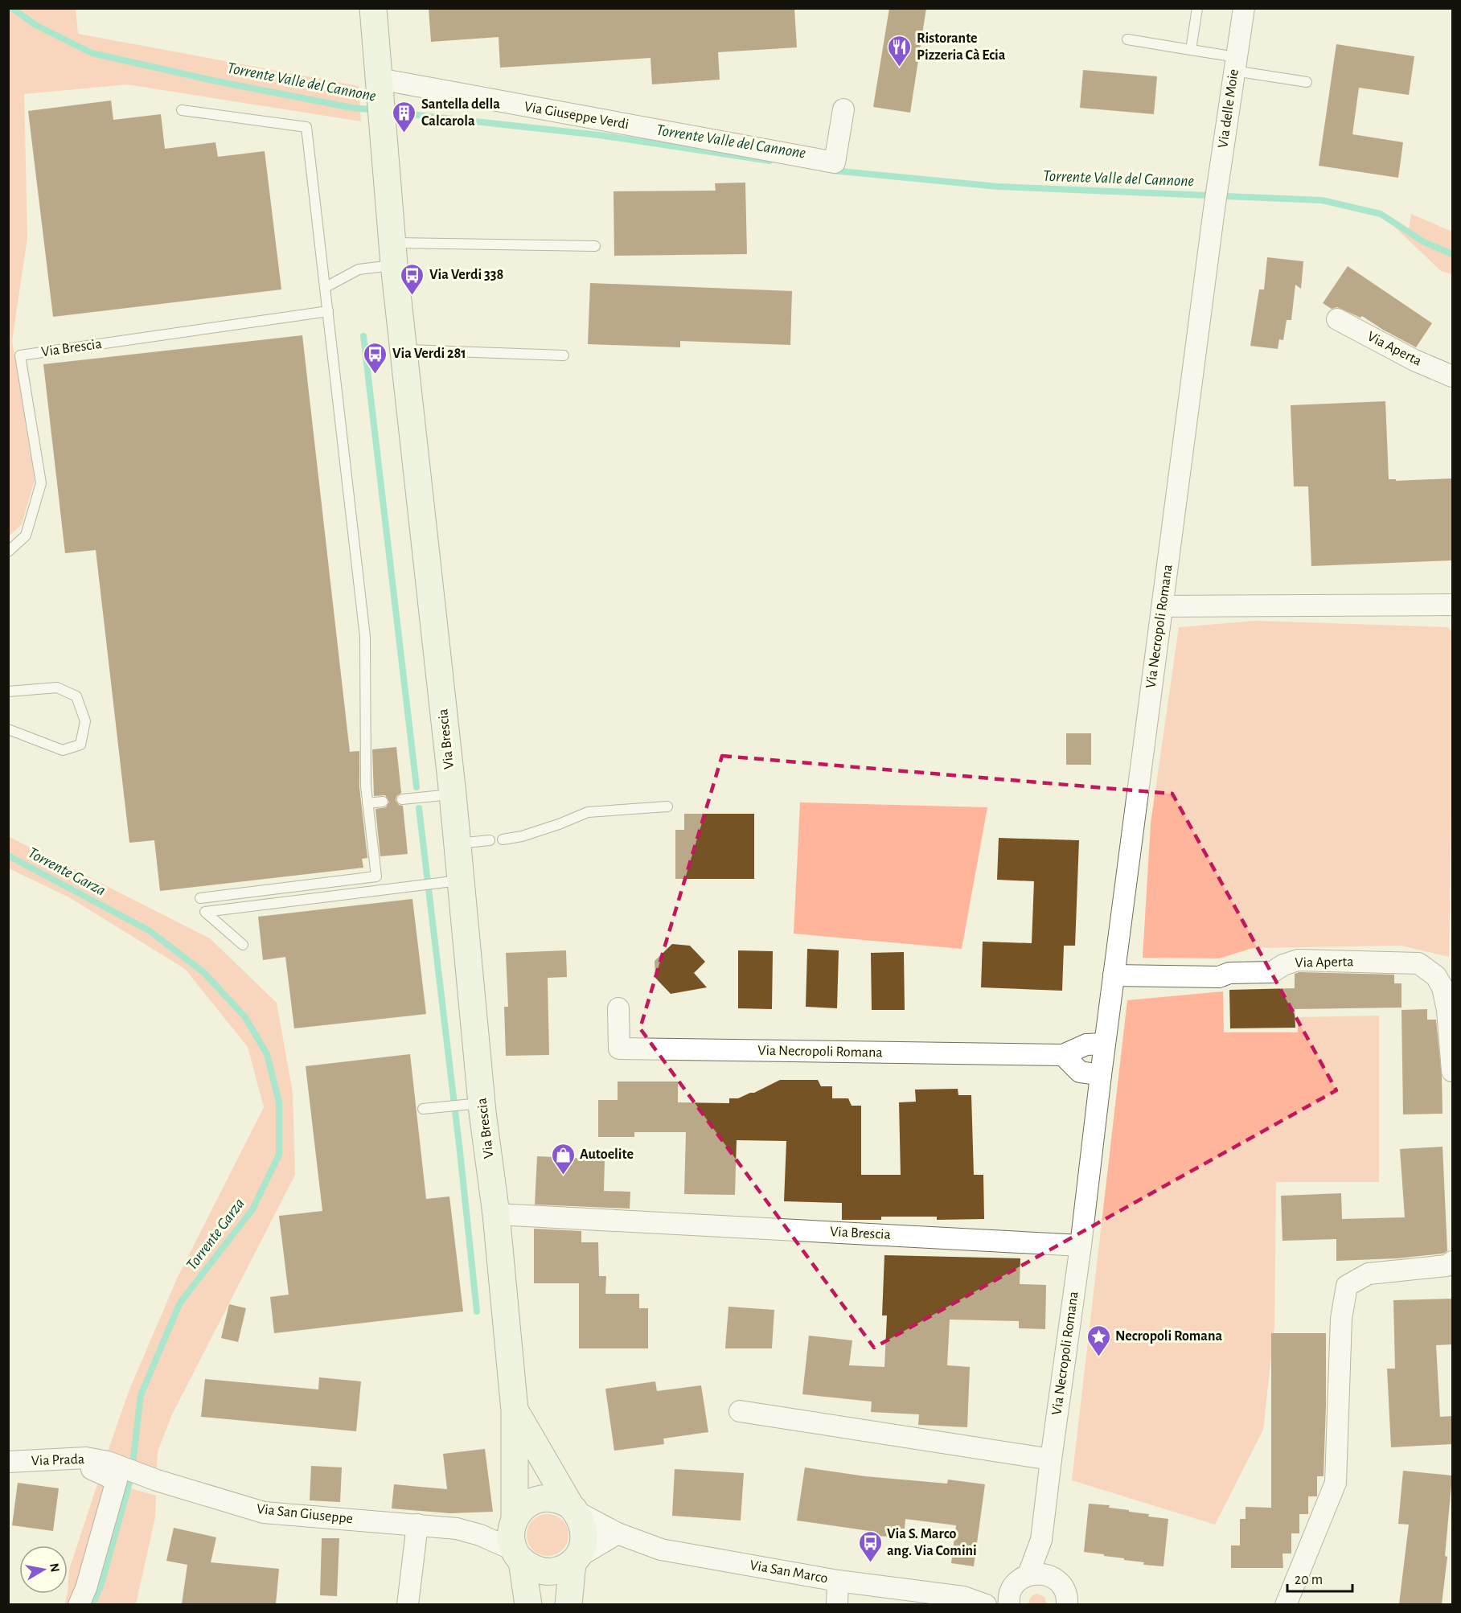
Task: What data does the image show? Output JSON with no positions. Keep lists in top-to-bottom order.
{
  "streets": {
    "main road": ["Via Brescia"],
    "street": [
      "Via delle Moie",
      "Via Giuseppe Verdi",
      "Via Aperta",
      "Via Necropoli Romana",
      "Via Prada",
      "Via San Giuseppe",
      "Via San Marco"
    ]
  },
  "crossings": [
    ["Via delle Moie", "Via Necropoli Romana"],
    ["Via Brescia", "Via Necropoli Romana"],
    ["Via Brescia", "Via San Giuseppe"],
    ["Via Brescia", "Via San Marco"],
    ["Via Aperta", "Via Necropoli Romana"],
    ["Via Necropoli Romana", "Via San Marco"],
    ["Via Prada", "Via San Giuseppe"],
    ["Via San Giuseppe", "Via San Marco"]
  ],
  "water": ["Torrente Valle del Cannone", "Torrente Garza"],
  "places": {
    "restaurant": ["Ristorante Pizzeria Cà Ecia"],
    "building": ["Santella della Calcarola"],
    "bus stop": ["Via Verdi 338", "Via Verdi 281", "Via S. Marco ang. Via Comini"],
    "shop": ["Autoelite"],
    "place": ["Necropoli Romana"]
  },
  "scale_bar": "20 m",
  "north": "right"
}
